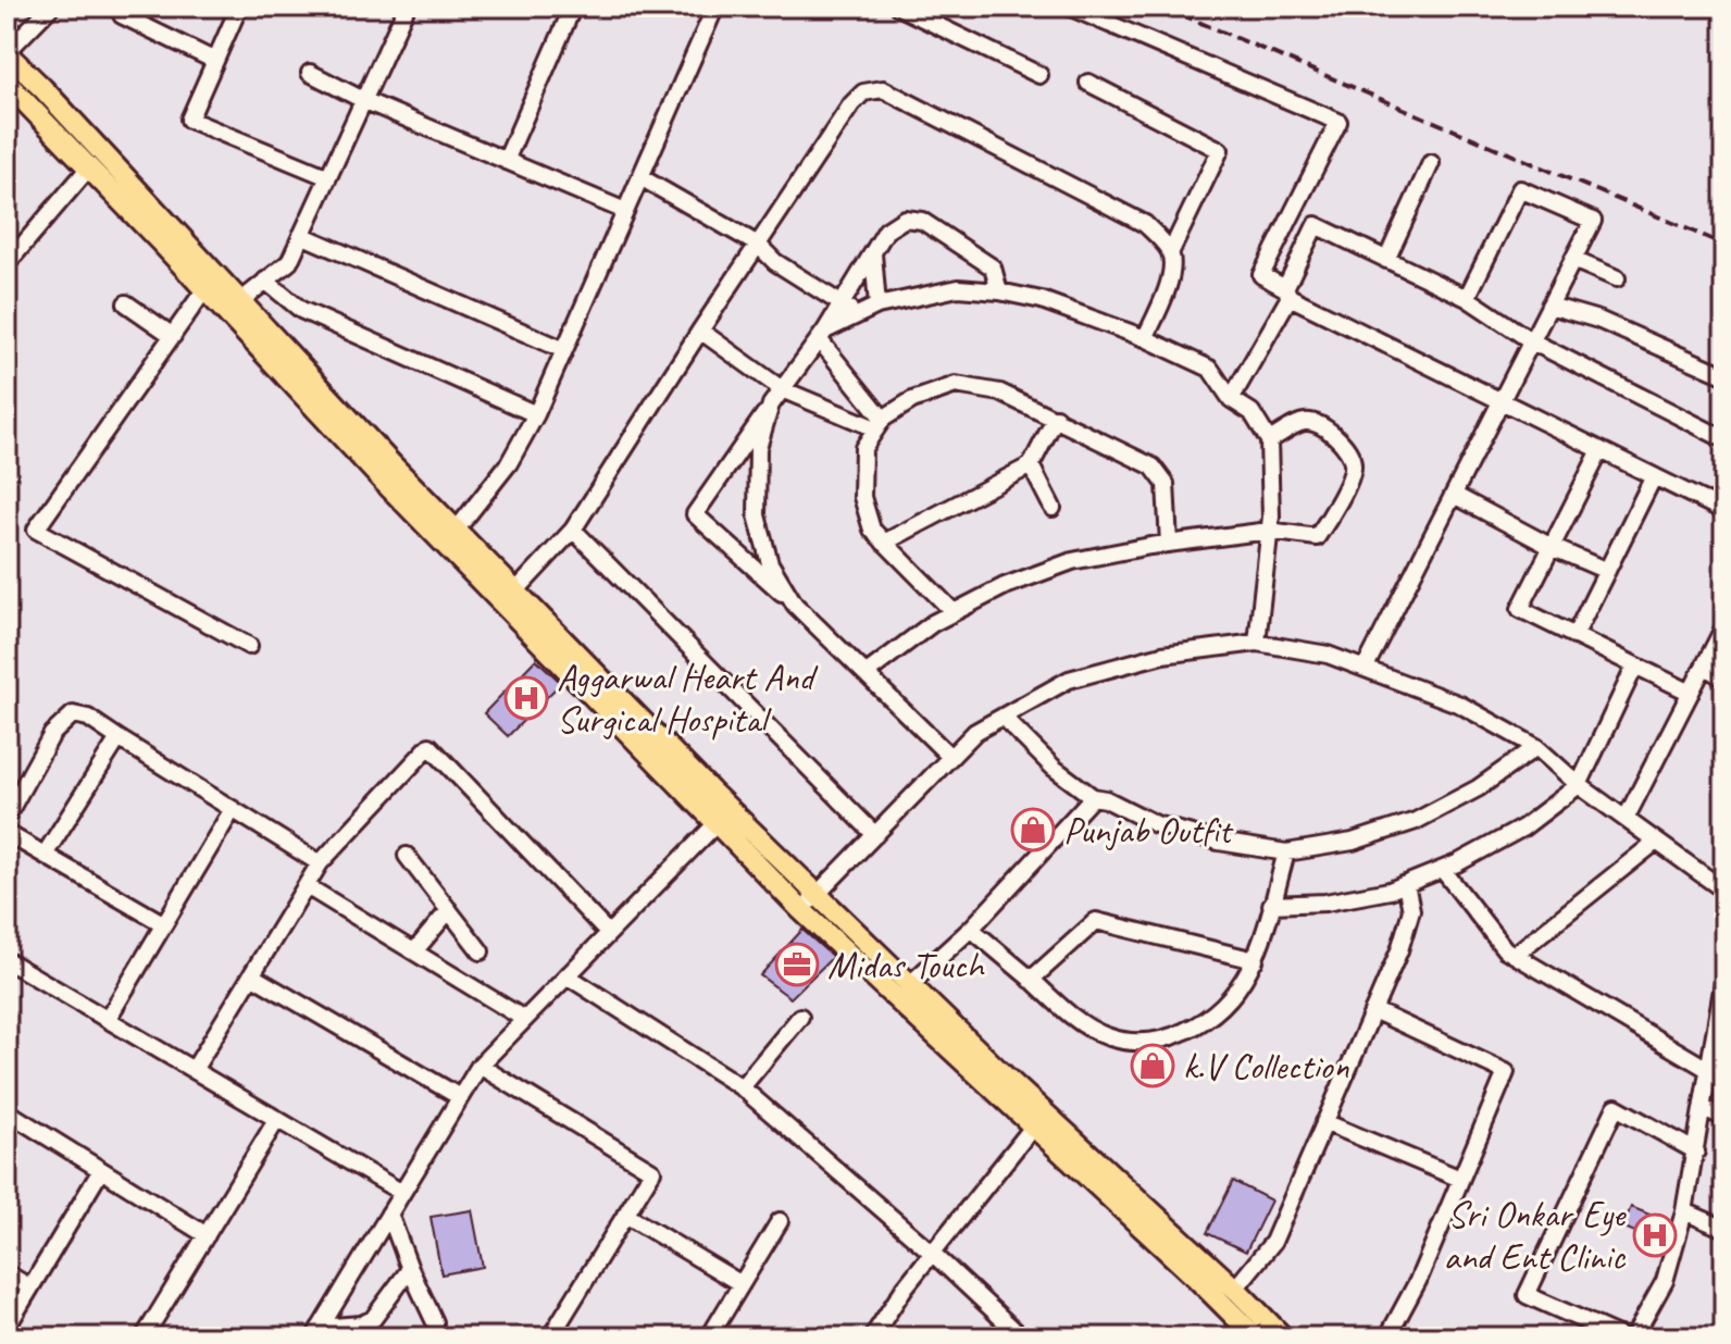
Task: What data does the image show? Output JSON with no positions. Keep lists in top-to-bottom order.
{
  "places": {
    "hospital": ["Aggarwal Heart And Surgical Hospital", "Sri Onkar Eye and Ent Clinic"],
    "shop": ["Punjab Outfit", "k.V Collection"],
    "office": ["Midas Touch"]
  }
}
